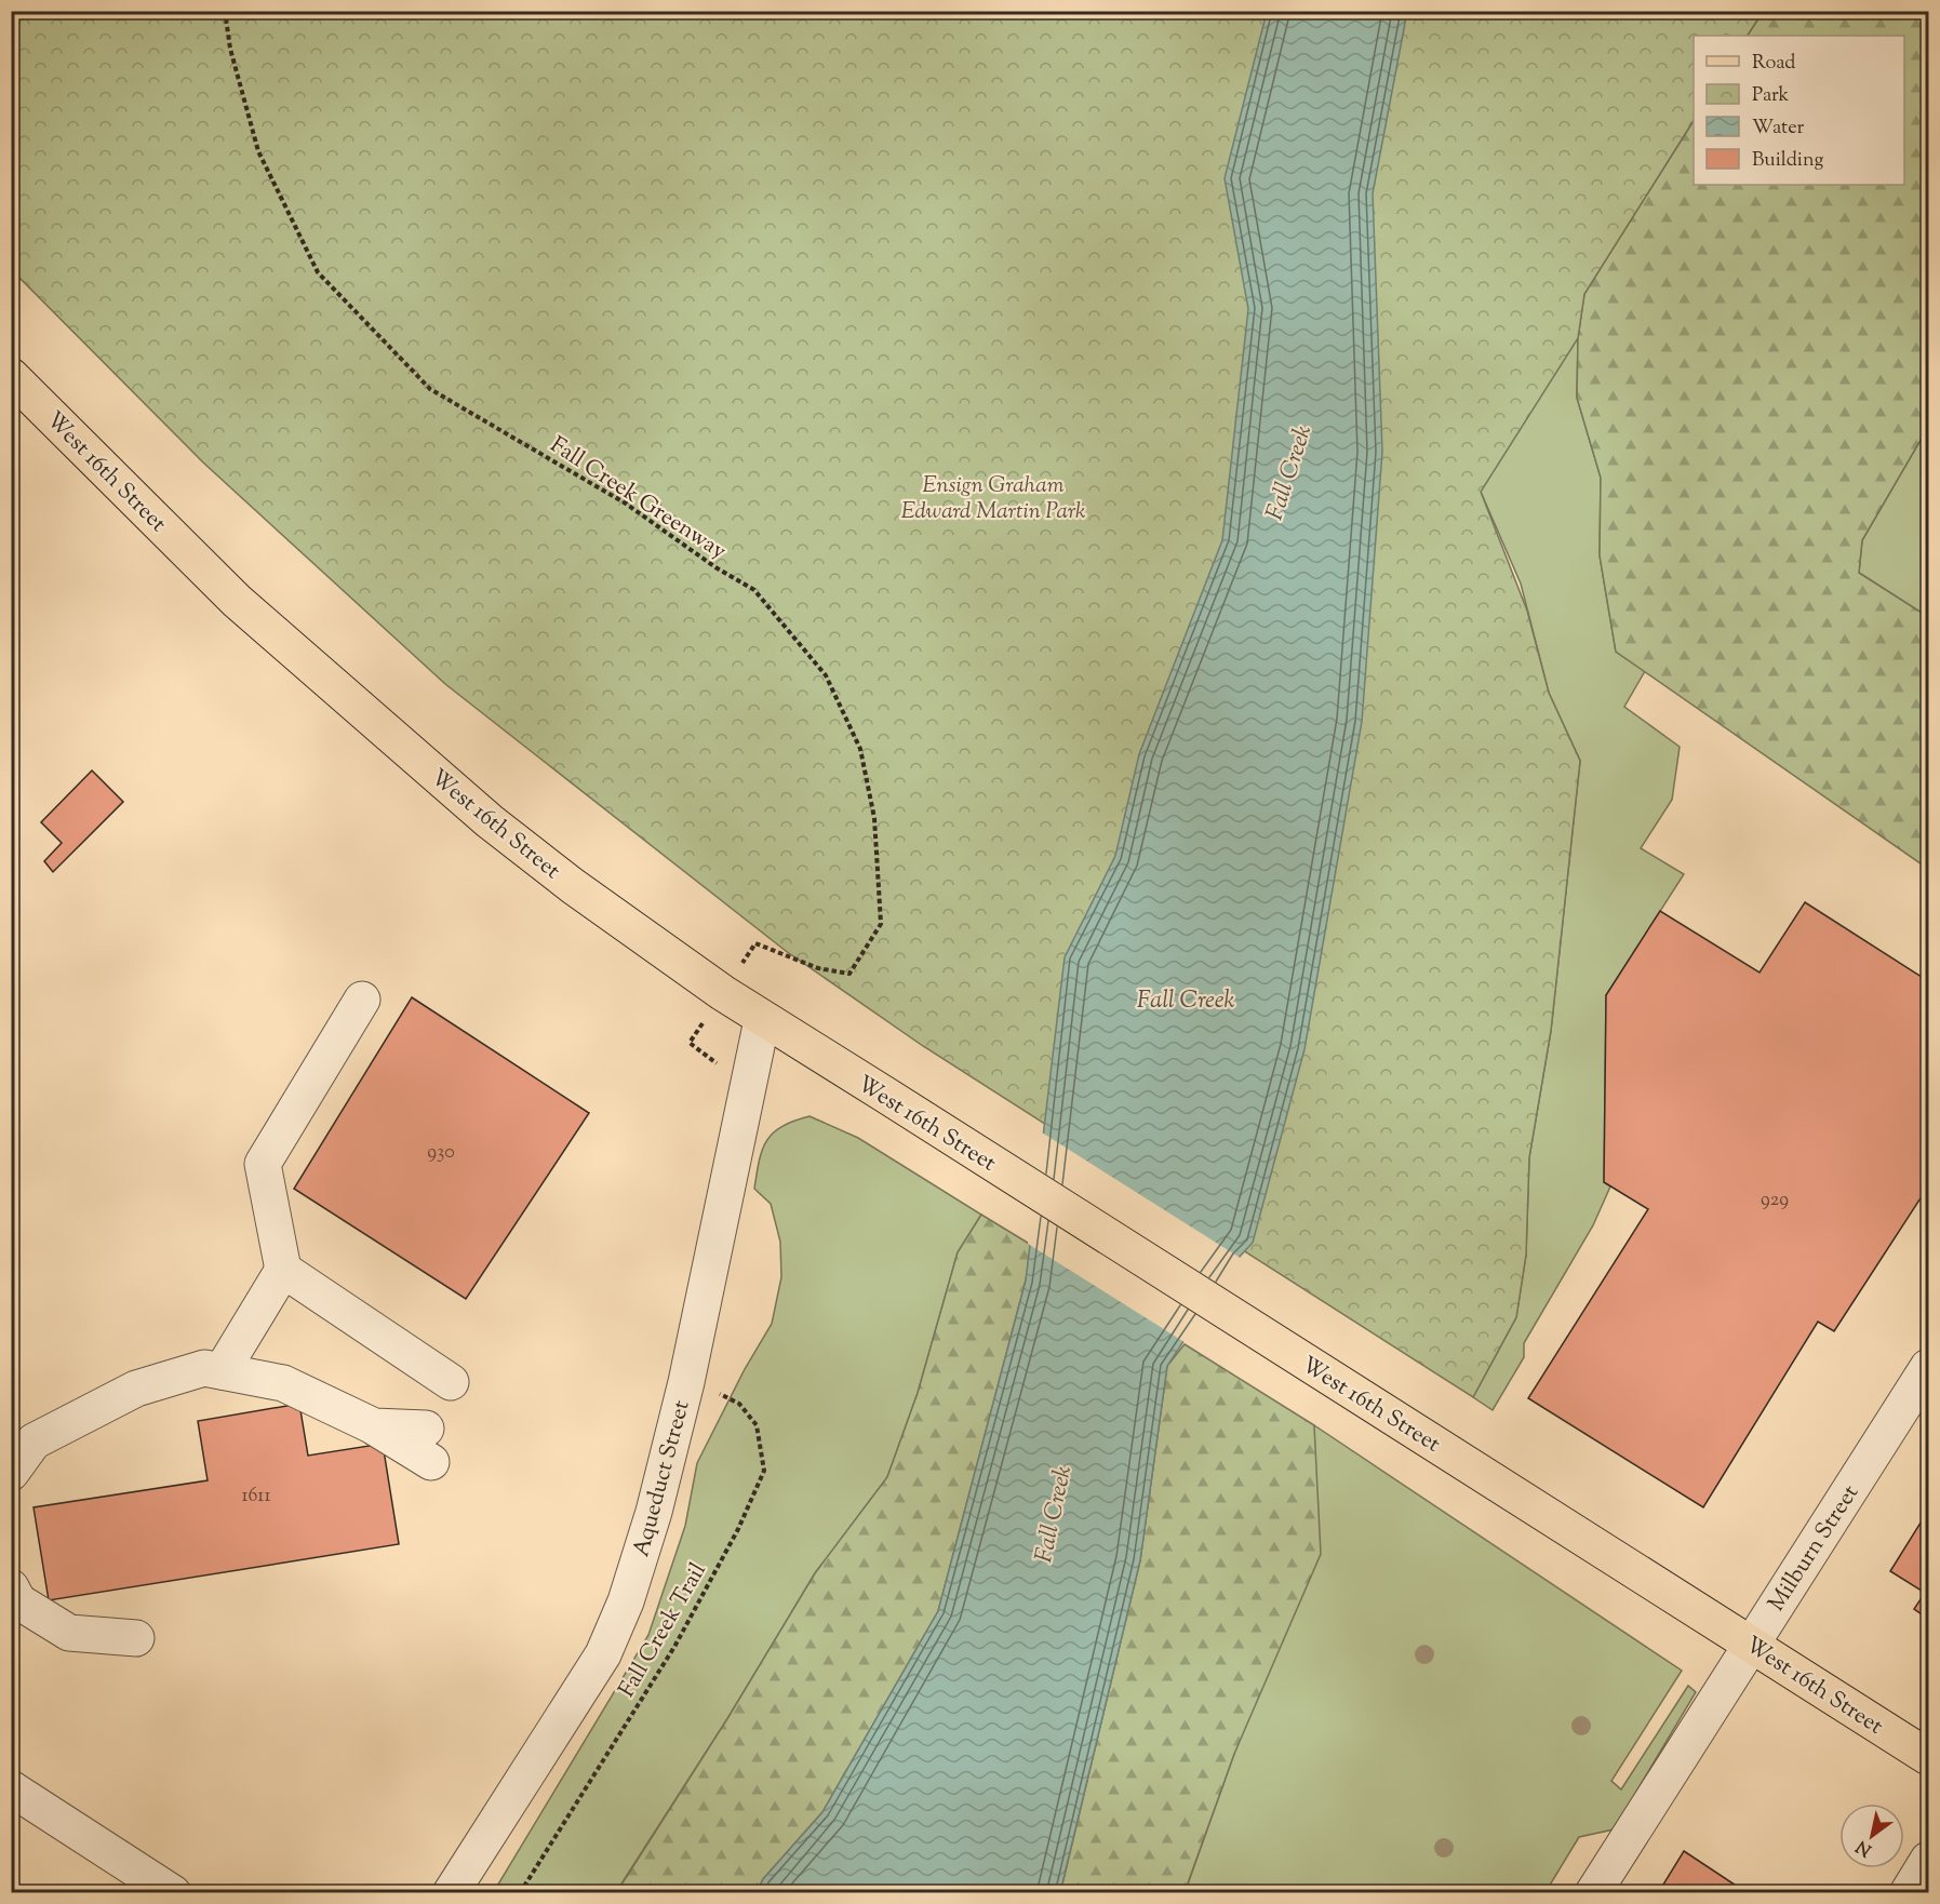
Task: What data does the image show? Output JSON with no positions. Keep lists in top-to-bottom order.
{
  "streets": {
    "main road": ["West 16th Street"],
    "street": ["Aqueduct Street", "Milburn Street"],
    "path": ["Fall Creek Greenway", "Fall Creek Trail"]
  },
  "crossings": [
    ["West 16th Street", "Aqueduct Street"],
    ["West 16th Street", "Milburn Street"]
  ],
  "water": ["Fall Creek"],
  "parks": ["Ensign Graham Edward Martin Park"],
  "house_numbers": ["930", "929", "1611"],
  "legend": [
    "Road",
    "Park",
    "Water",
    "Building"
  ],
  "north": "bottom left"
}
